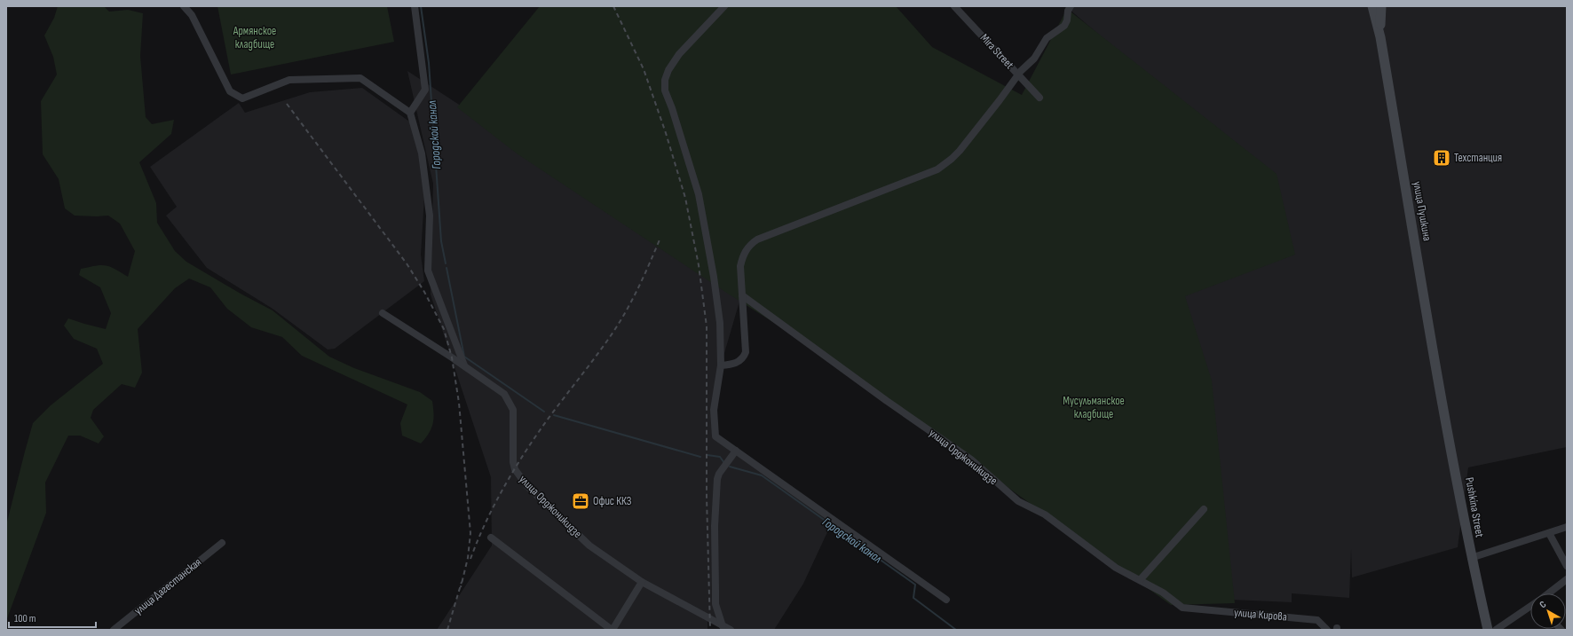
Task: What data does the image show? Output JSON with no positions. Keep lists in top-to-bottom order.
{
  "streets": {
    "street": [
      "Mira Street",
      "улица Орджоникидзе",
      "Pushkina Street",
      "улица Дагестанская",
      "улица Кирова"
    ]
  },
  "crossings": [
    ["улица Орджоникидзе", "улица Кирова"]
  ],
  "water": ["Городской канал"],
  "parks": ["Армянское кладбище", "Мусульманское кладбище"],
  "places": {
    "building": ["Техстанция"],
    "office": ["Офис ККЗ"]
  },
  "scale_bar": "100 m",
  "north": "top left"
}
